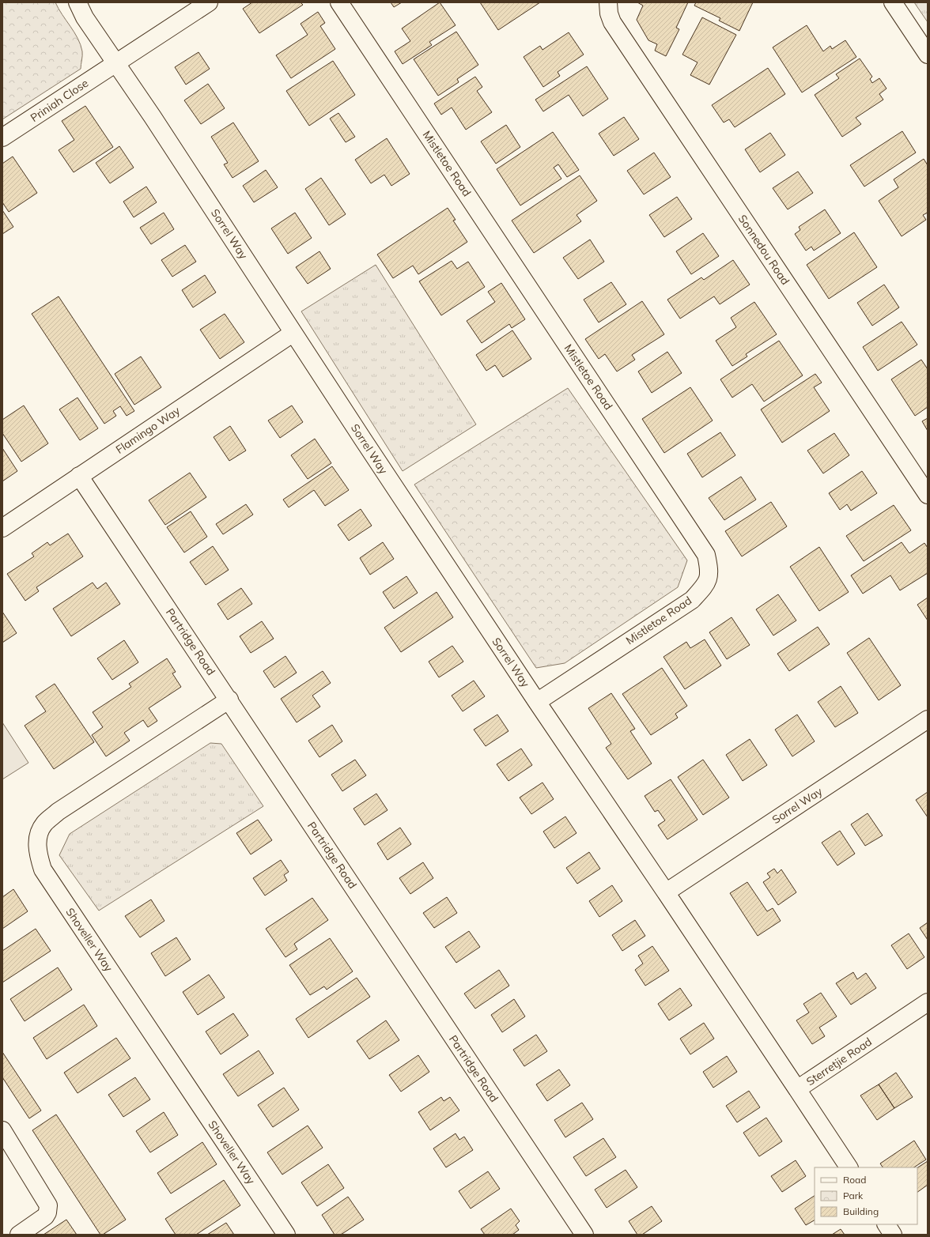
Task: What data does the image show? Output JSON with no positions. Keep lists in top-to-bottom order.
{
  "streets": {
    "street": [
      "Priniah Close",
      "Mistletoe Road",
      "Sorrel Way",
      "Sonnedou Road",
      "Flamingo Way",
      "Partridge Road",
      "Shoveller Way",
      "Sterretjie Road"
    ]
  },
  "crossings": [
    ["Priniah Close", "Sorrel Way"],
    ["Mistletoe Road", "Sorrel Way"],
    ["Sorrel Way", "Flamingo Way"],
    ["Sorrel Way", "Sterretjie Road"],
    ["Flamingo Way", "Partridge Road"],
    ["Partridge Road", "Shoveller Way"]
  ],
  "legend": ["Road", "Park", "Building"]
}
